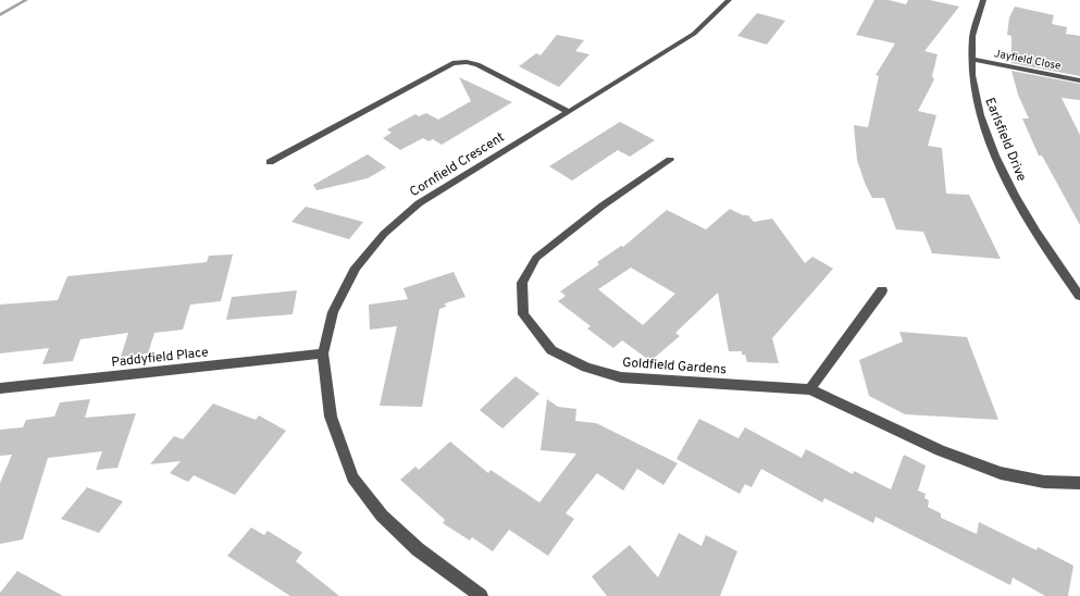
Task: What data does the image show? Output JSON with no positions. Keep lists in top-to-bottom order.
{
  "streets": {
    "street": [
      "Jayfield Close",
      "Earlsfield Drive",
      "Cornfield Crescent",
      "Paddyfield Place",
      "Goldfield Gardens"
    ]
  },
  "crossings": [
    ["Jayfield Close", "Earlsfield Drive"],
    ["Cornfield Crescent", "Paddyfield Place"]
  ]
}
